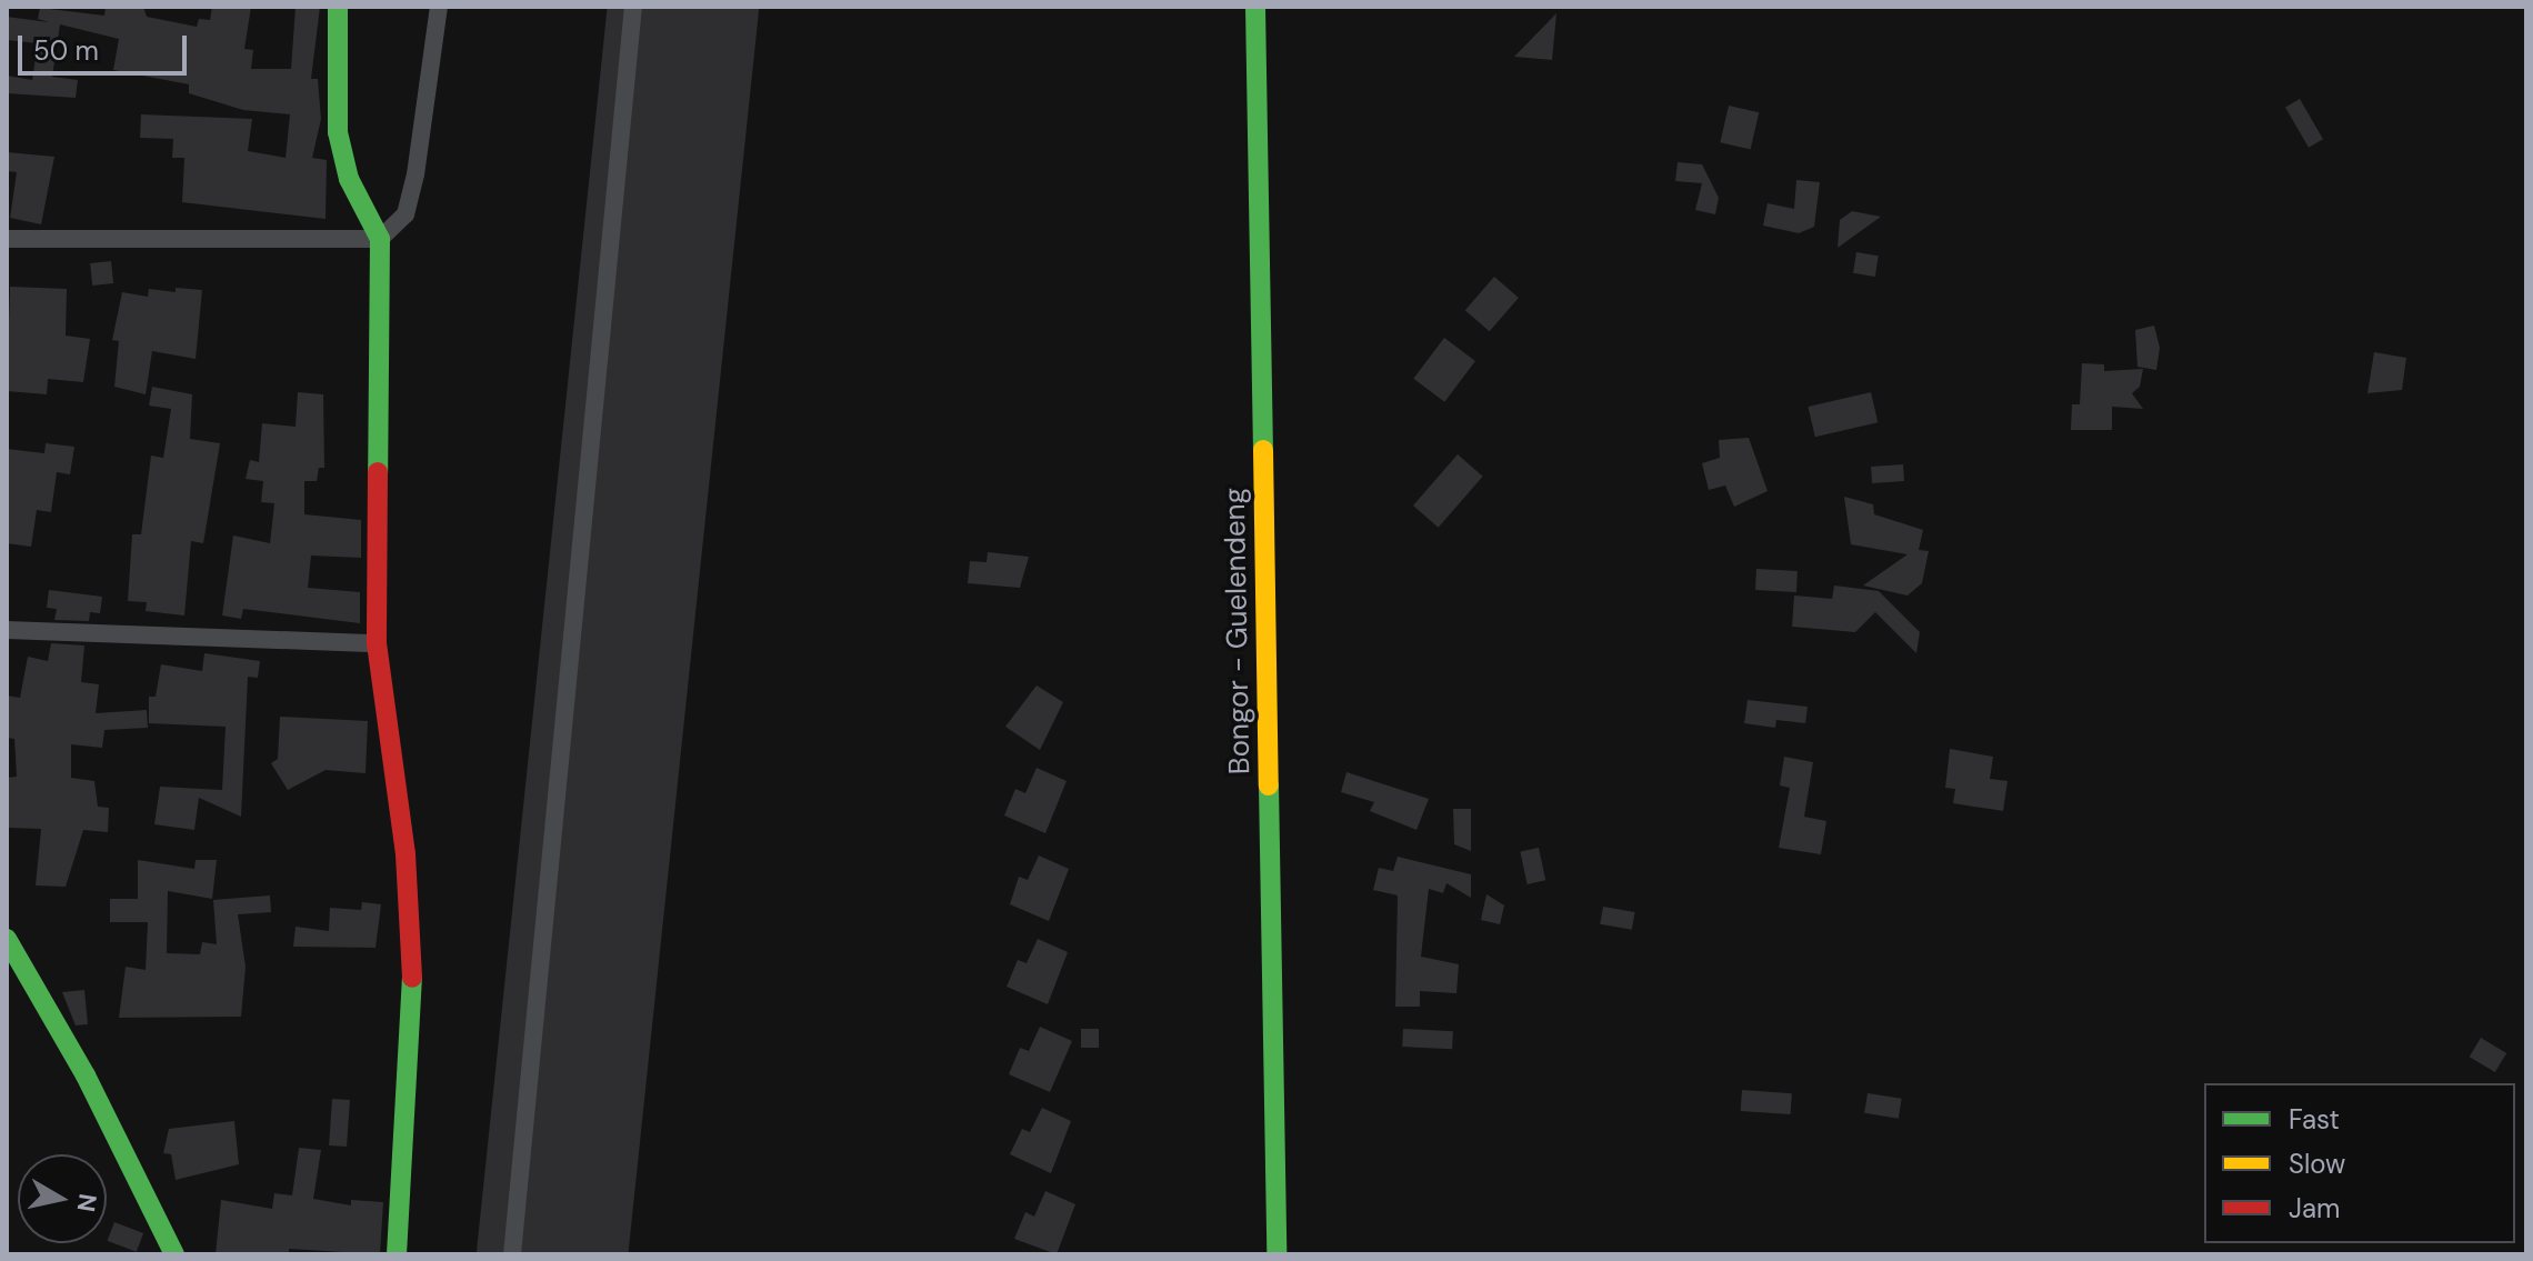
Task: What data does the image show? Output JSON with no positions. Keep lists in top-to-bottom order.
{
  "streets": {
    "main road": ["Bongor - Guelendeng"]
  },
  "legend": ["Fast", "Slow", "Jam"],
  "scale_bar": "50 m",
  "north": "right"
}
